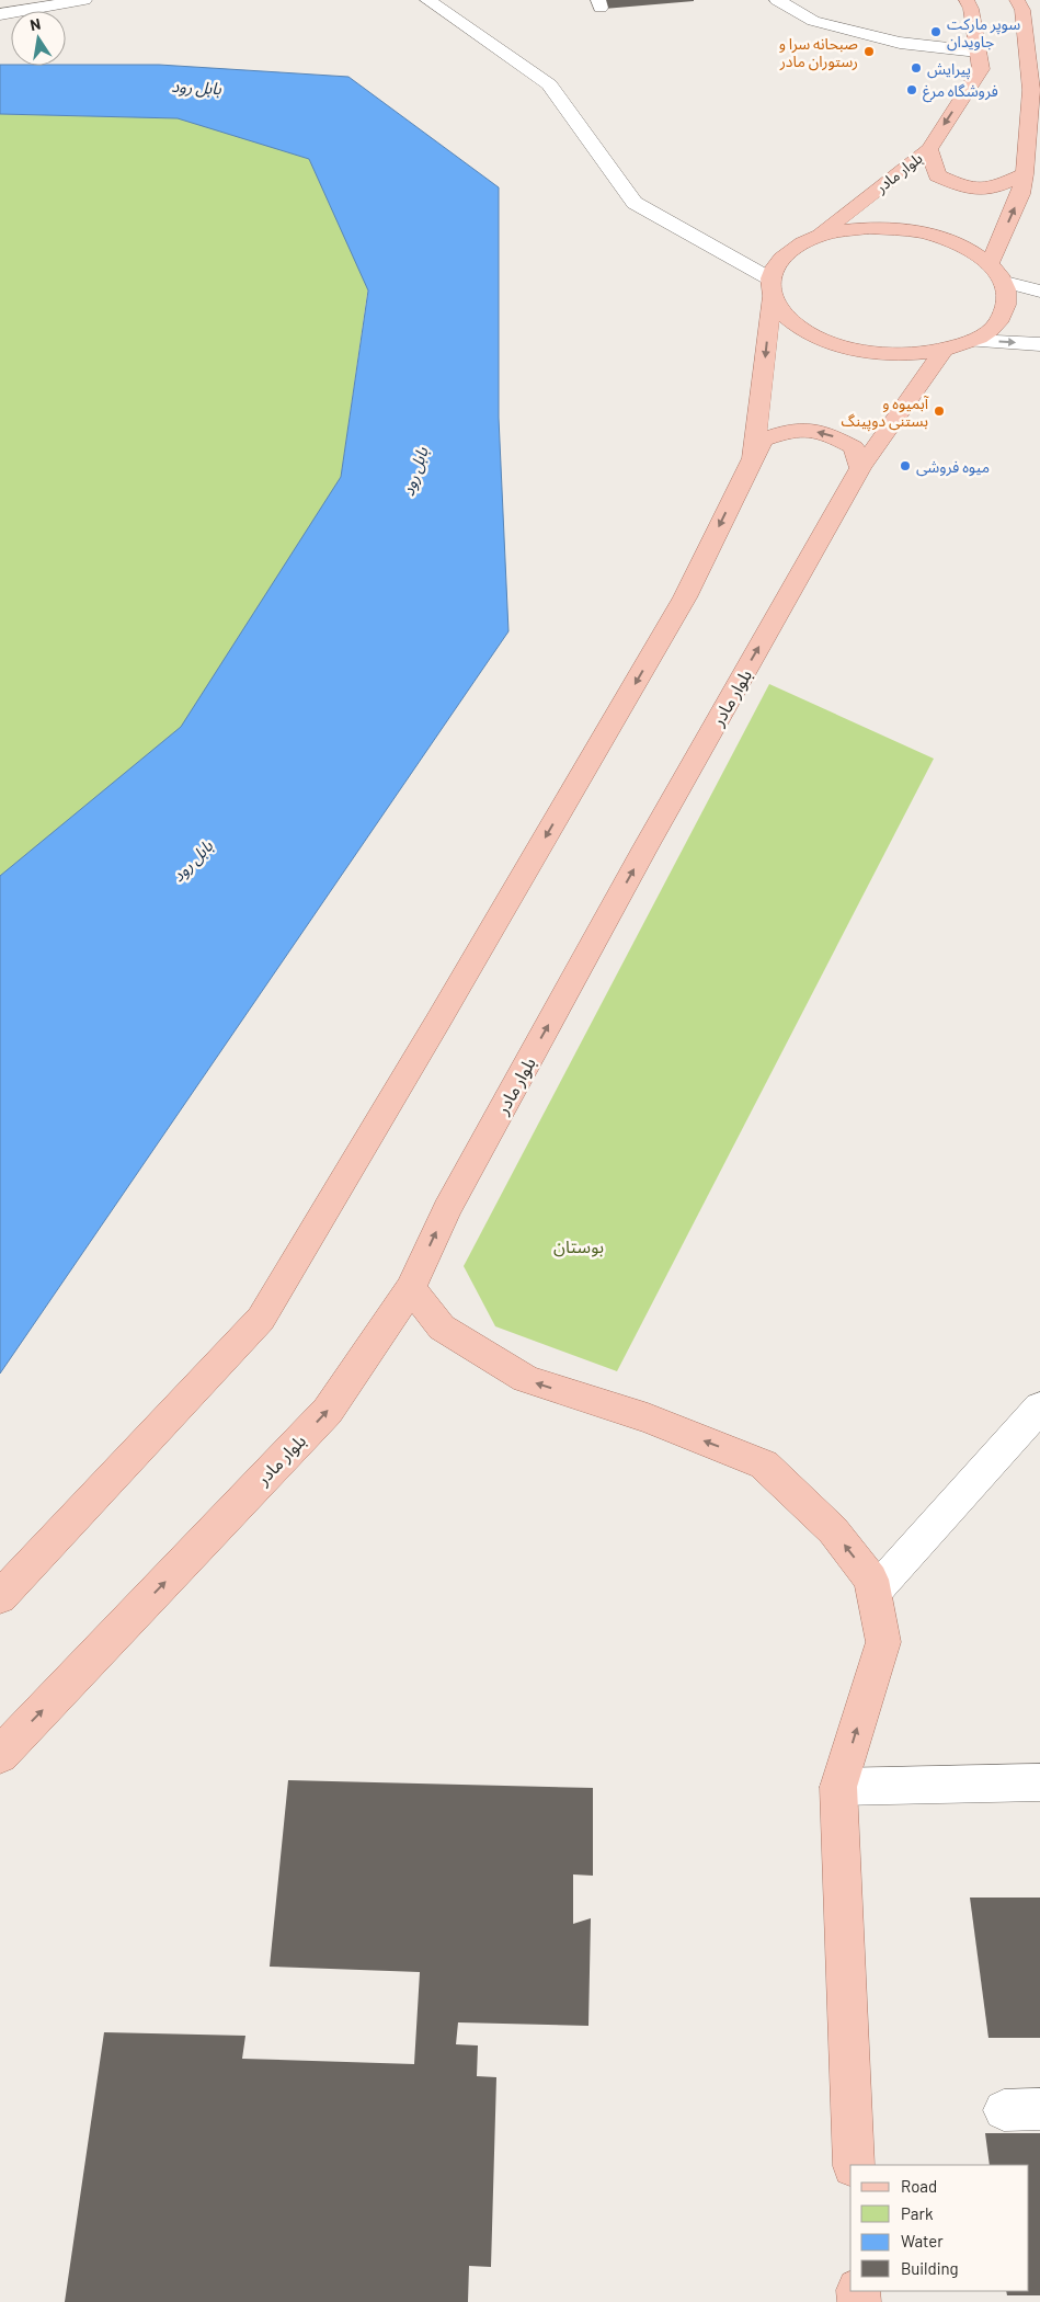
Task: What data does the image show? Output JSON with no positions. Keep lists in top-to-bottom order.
{
  "streets": {
    "main road": ["بلوار مادر"]
  },
  "water": ["بابل رود"],
  "parks": ["بوستان"],
  "places": [
    "سوپر مارکت جاویدان",
    "صبحانه سرا و رستوران مادر",
    "پیرایش",
    "فروشگاه مرغ",
    "آبمیوه و بستنی دوپینگ",
    "میوه فروشی"
  ],
  "legend": [
    "Road",
    "Park",
    "Water",
    "Building"
  ],
  "north": "top"
}
